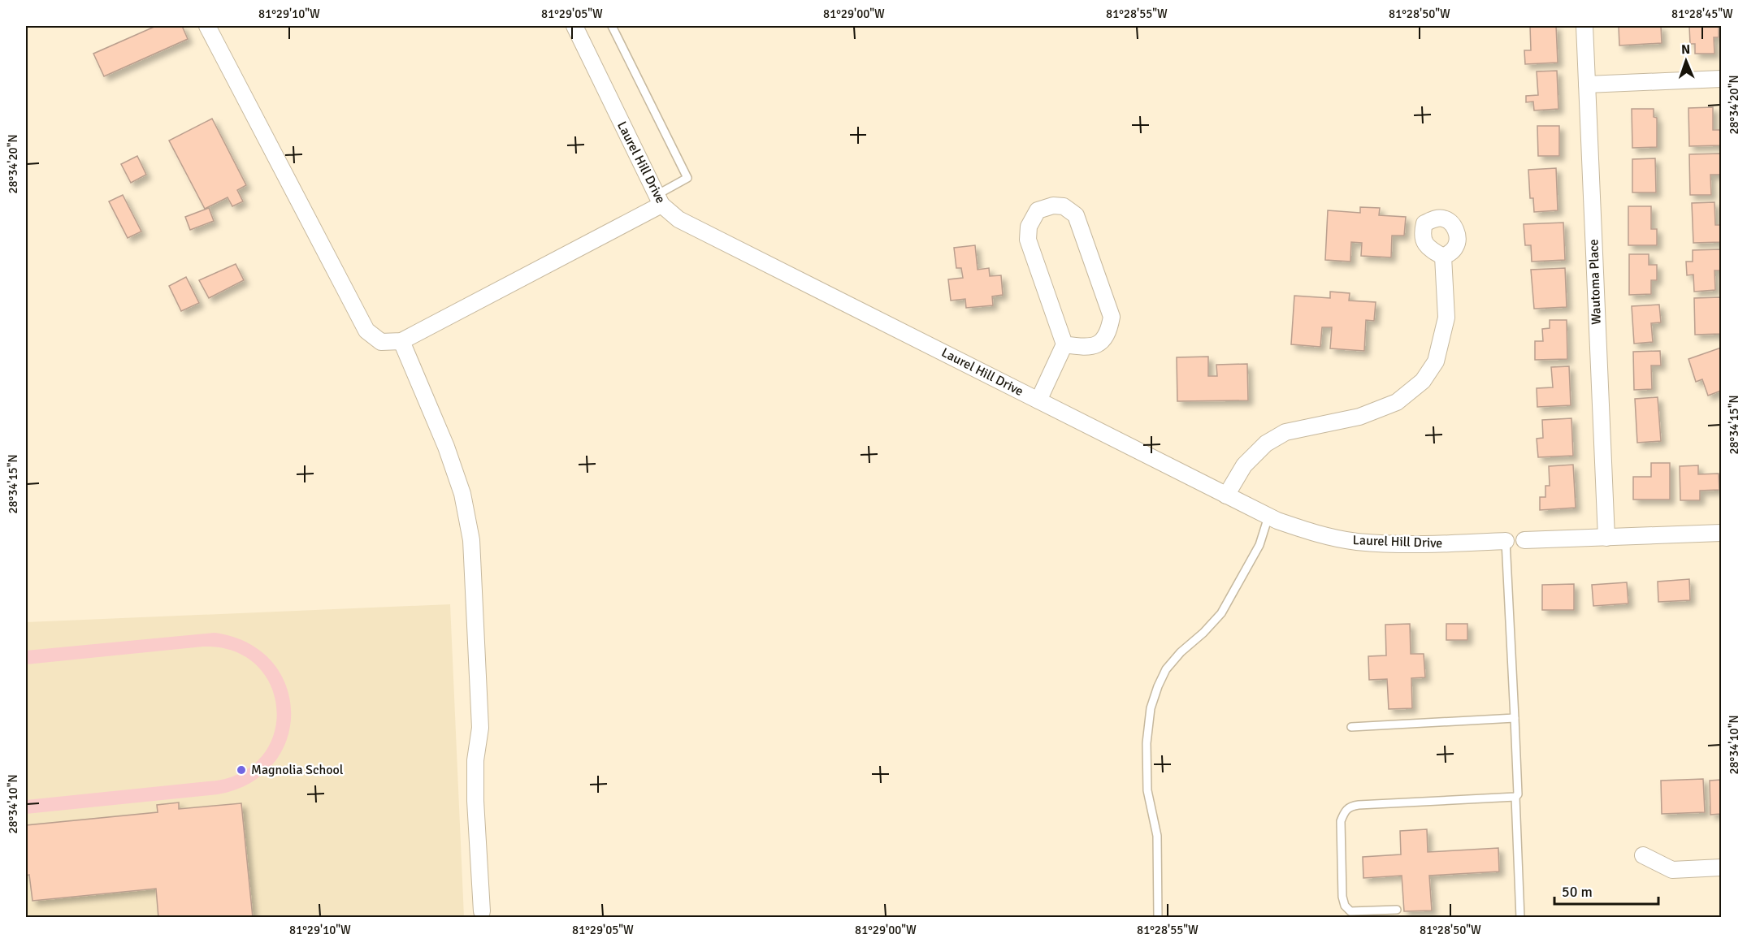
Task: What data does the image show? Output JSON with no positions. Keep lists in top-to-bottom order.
{
  "streets": {
    "street": ["Laurel Hill Drive", "Wautoma Place"]
  },
  "places": ["Magnolia School"],
  "scale_bar": "50 m",
  "north": "top",
  "coordinates": [
    "81°29'10\"W",
    "81°29'05\"W",
    "81°29'00\"W",
    "81°28'55\"W",
    "81°28'50\"W",
    "81°28'45\"W",
    "28°34'20\"N",
    "28°34'15\"N",
    "28°34'10\"N"
  ]
}
